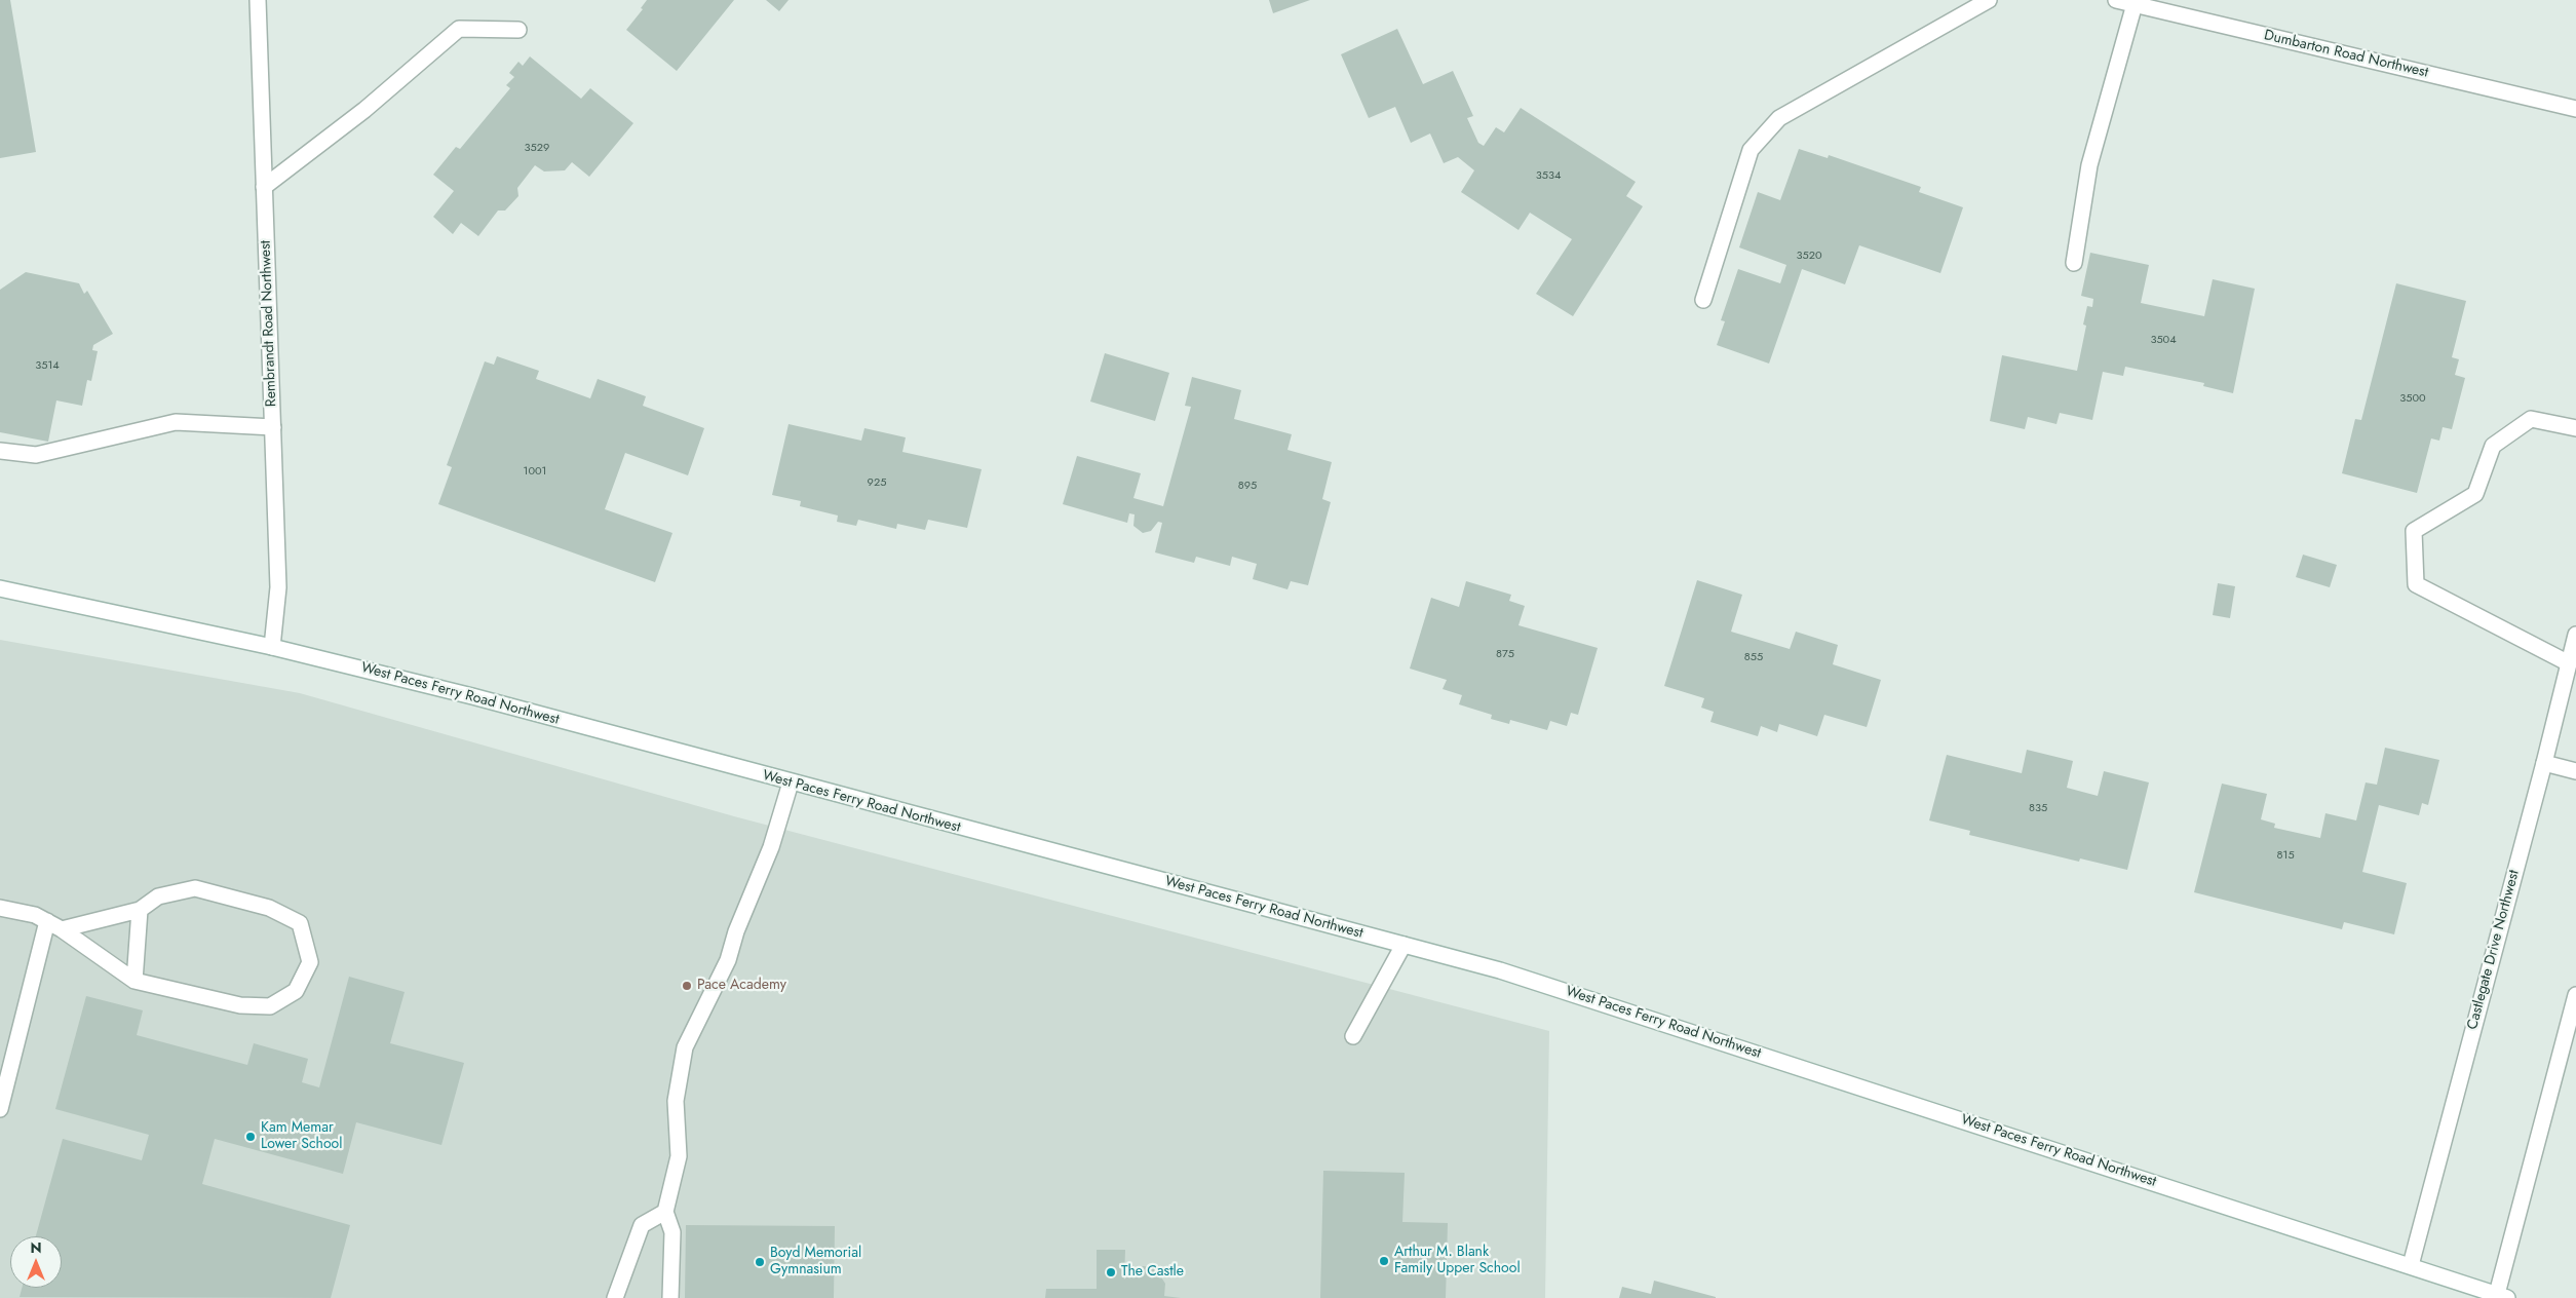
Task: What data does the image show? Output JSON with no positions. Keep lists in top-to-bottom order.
{
  "streets": {
    "main road": [
      "Dumbarton Road Northwest",
      "Rembrandt Road Northwest",
      "West Paces Ferry Road Northwest",
      "Castlegate Drive Northwest"
    ]
  },
  "crossings": [
    ["Rembrandt Road Northwest", "West Paces Ferry Road Northwest"],
    ["West Paces Ferry Road Northwest", "Castlegate Drive Northwest"]
  ],
  "places": [
    "Pace Academy",
    "Kam Memar Lower School",
    "Arthur M. Blank Family Upper School",
    "Boyd Memorial Gymnasium",
    "The Castle"
  ],
  "house_numbers": [
    "3529",
    "3534",
    "3520",
    "3504",
    "3514",
    "3500",
    "1001",
    "925",
    "895",
    "875",
    "855",
    "835",
    "815"
  ],
  "north": "top"
}
